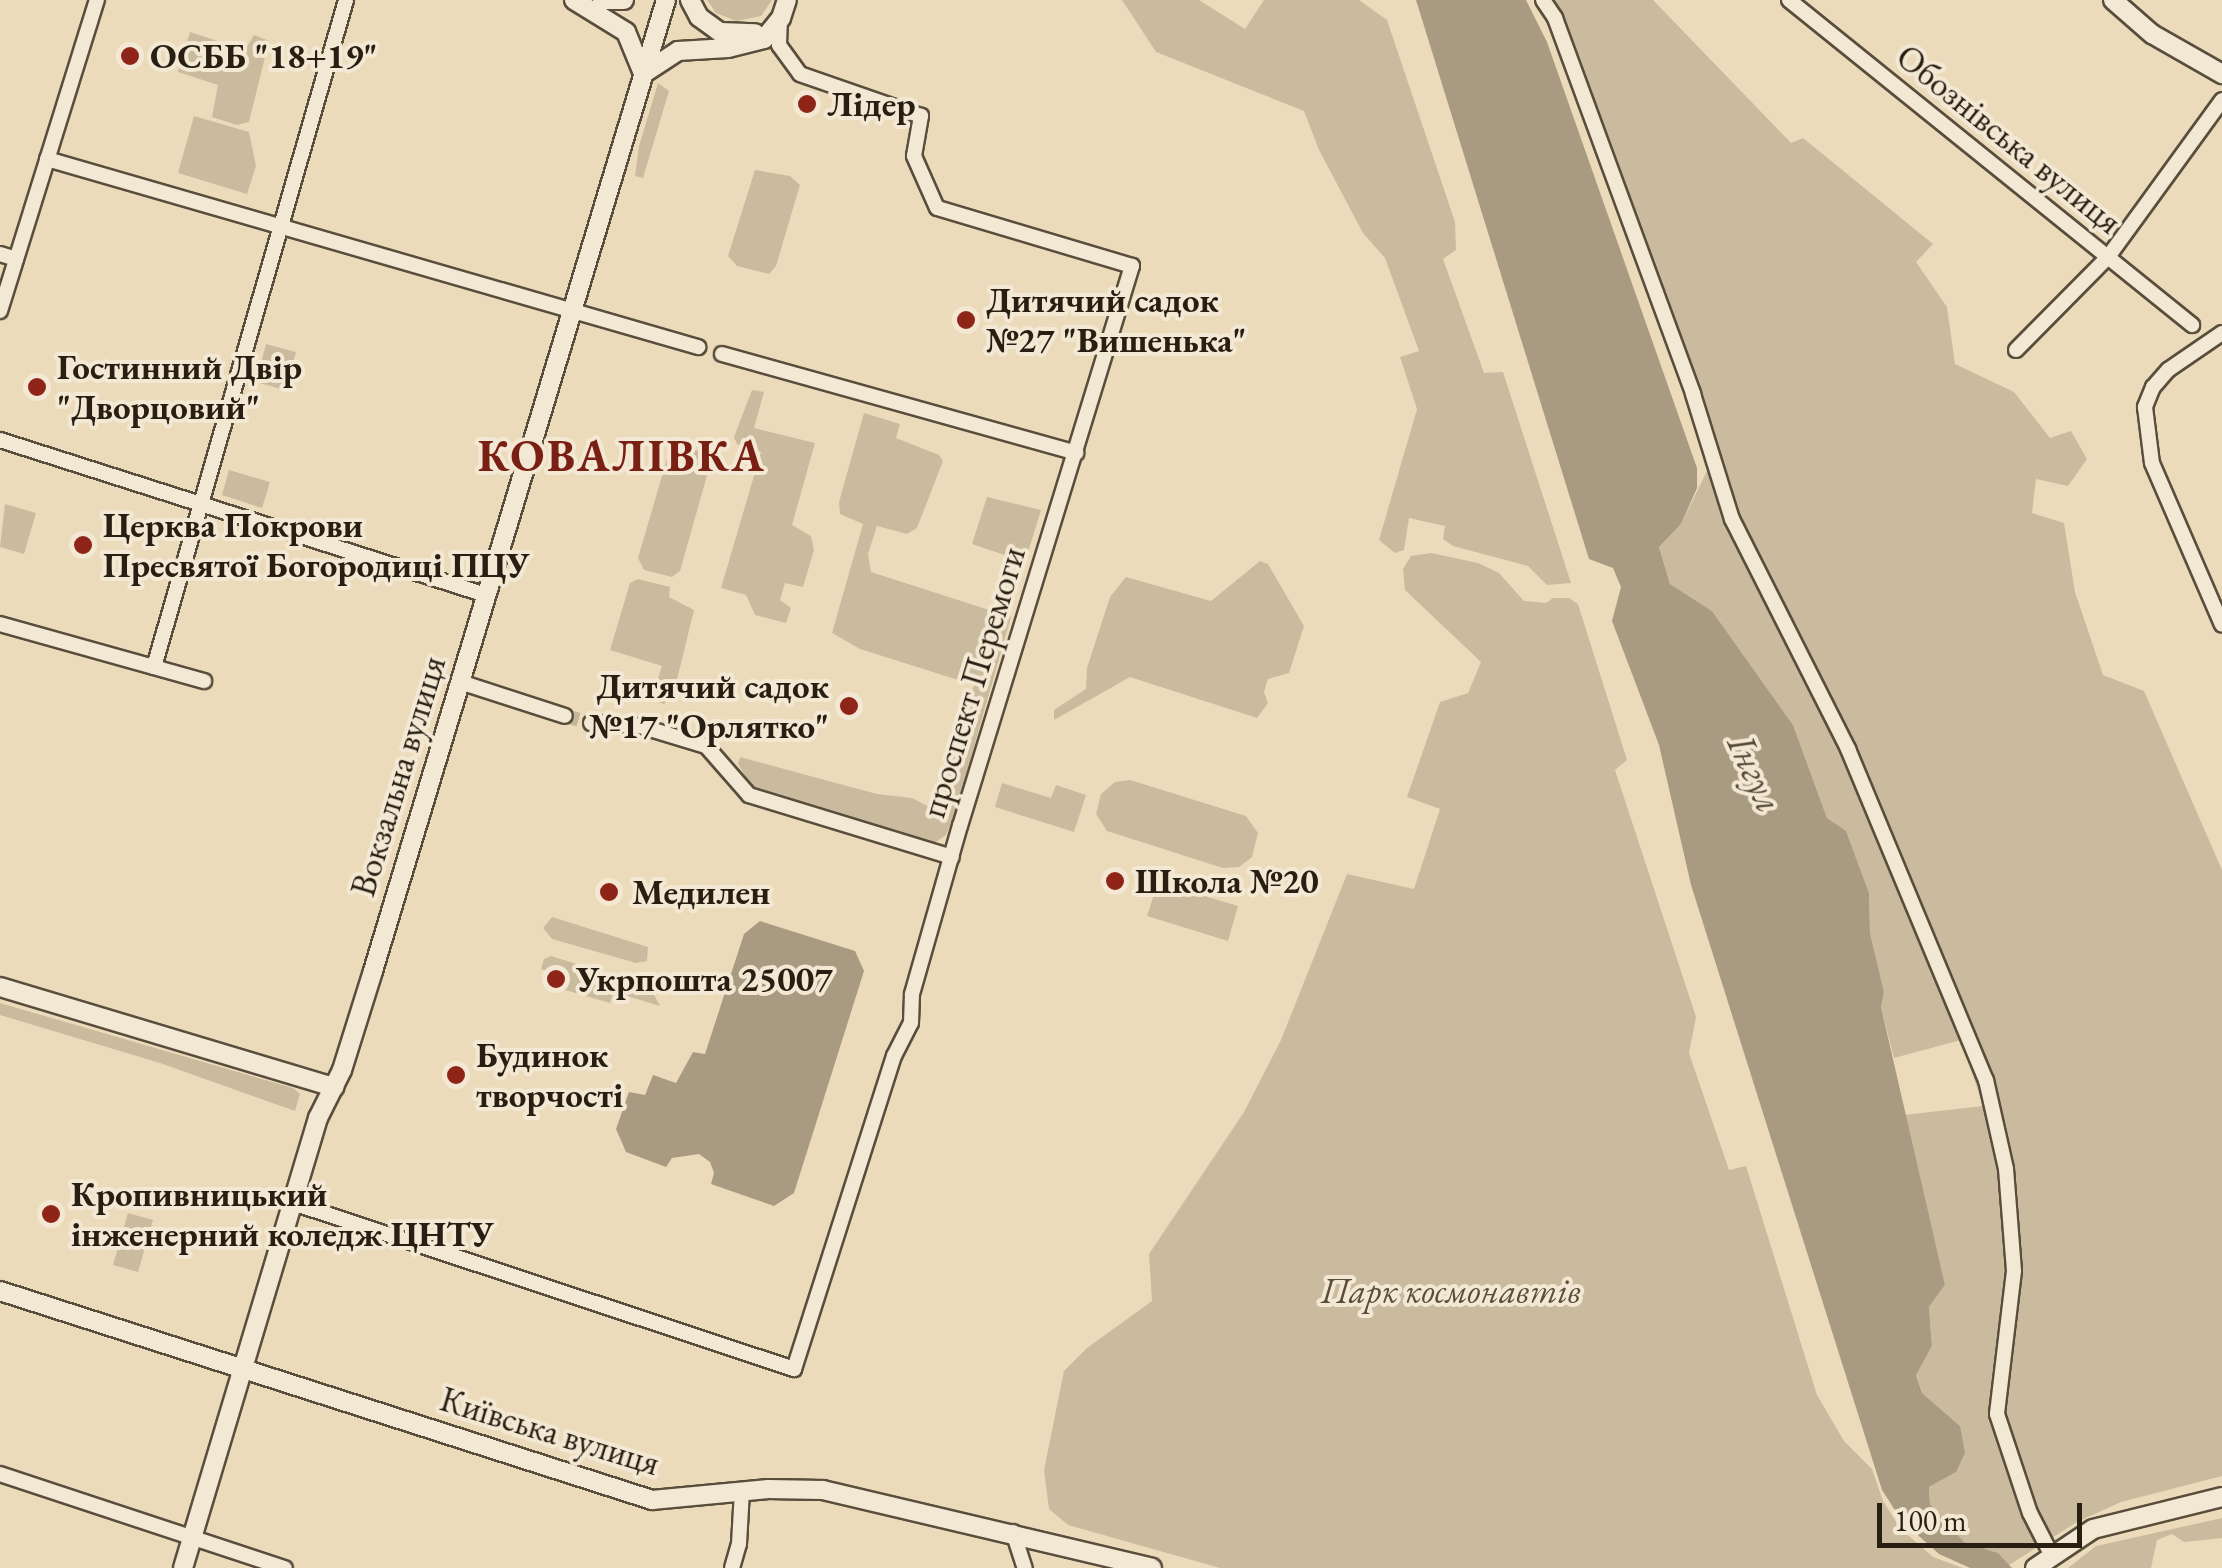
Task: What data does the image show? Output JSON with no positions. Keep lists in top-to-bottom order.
{
  "streets": {
    "main road": ["Вокзальна вулиця", "Київська вулиця"],
    "street": ["Обознівська вулиця", "проспект Перемоги"]
  },
  "crossings": [
    ["проспект Перемоги", "Вокзальна вулиця"],
    ["Вокзальна вулиця", "Київська вулиця"]
  ],
  "districts": ["КОВАЛІВКА"],
  "water": ["Інгул"],
  "parks": ["Парк космонавтів"],
  "places": [
    "ОСББ \"18+19\"",
    "Лідер",
    "Дитячий садок №27 \"Вишенька\"",
    "Гостинний Двір \"Дворцовий\"",
    "Церква Покрови Пресвятої Богородиці ПЦУ",
    "Дитячий садок №17 \"Орлятко\"",
    "Школа №20",
    "Медилен",
    "Укрпошта 25007",
    "Будинок творчості",
    "Кропивницький інженерний коледж ЦНТУ"
  ],
  "scale_bar": "100 m"
}
